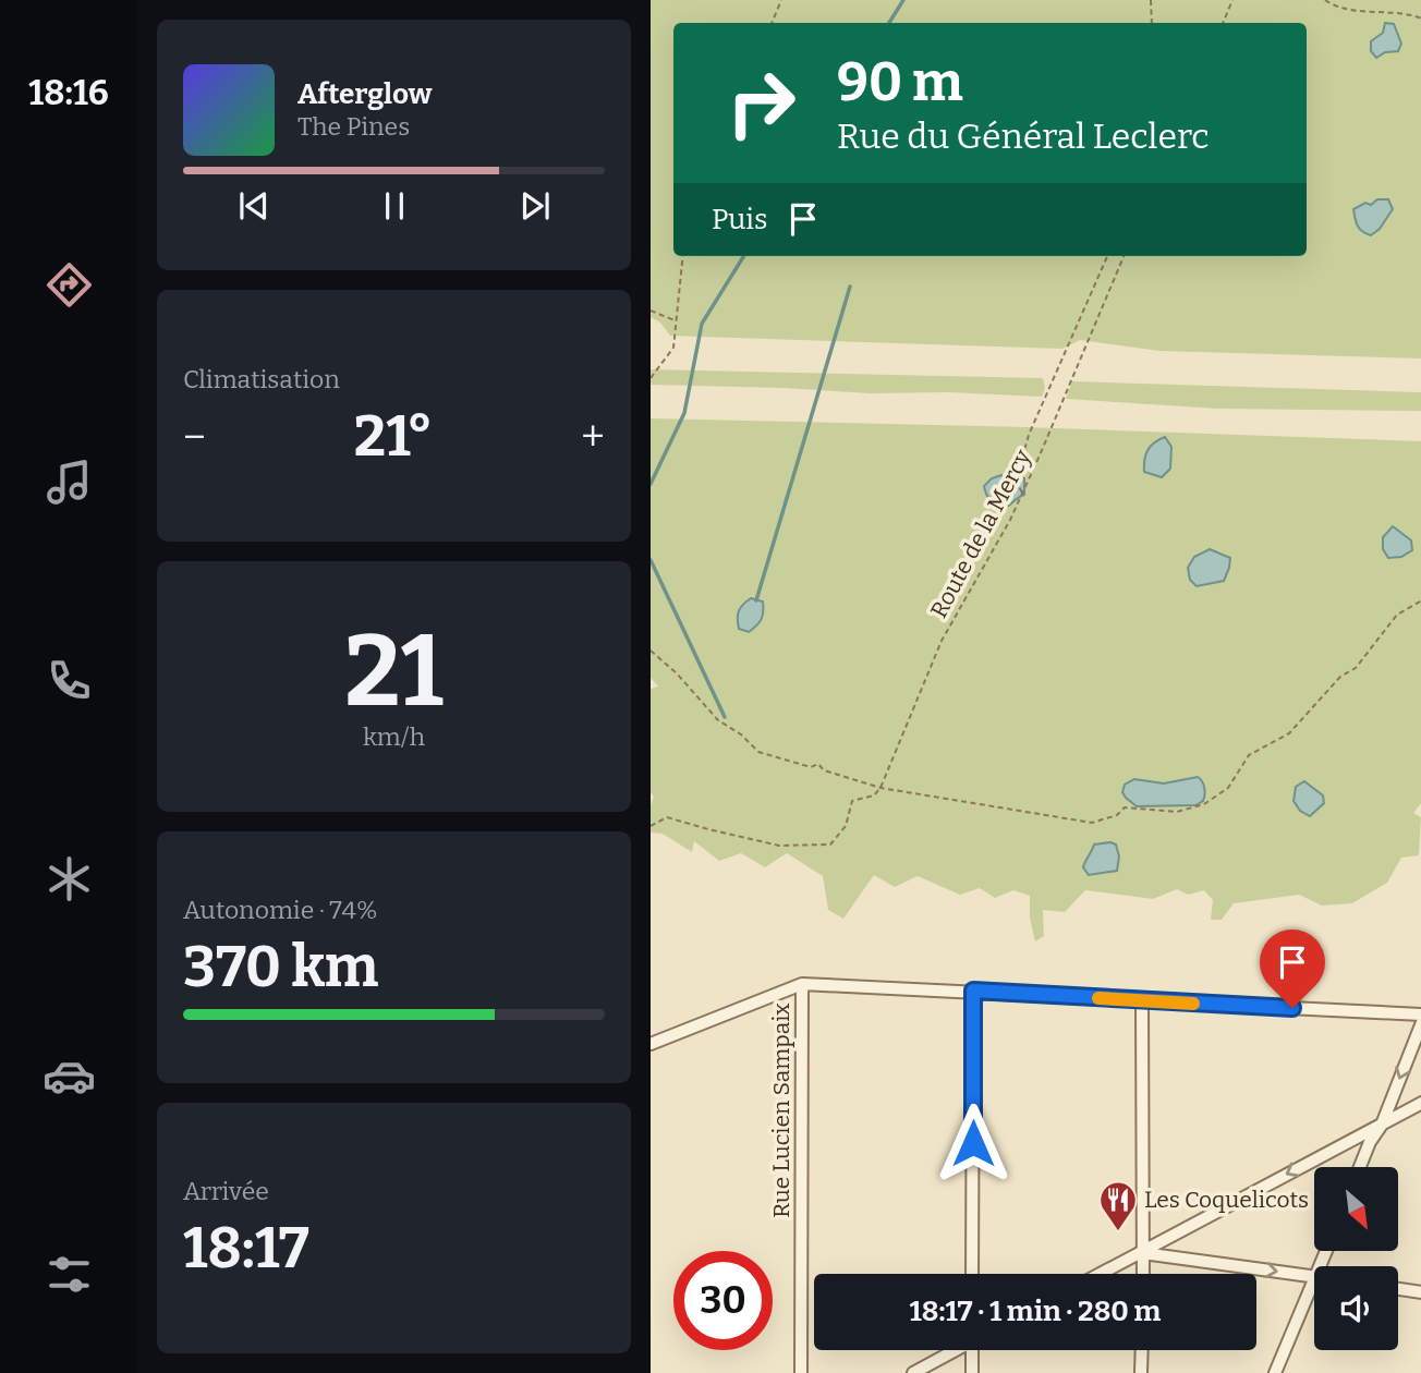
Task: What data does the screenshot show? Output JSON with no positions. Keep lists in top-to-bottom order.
{
  "streets": {
    "street": ["Rue Lucien Sampaix"],
    "path": ["Route de la Mercy"]
  },
  "places": {
    "restaurant": ["Les Coquelicots"]
  },
  "north": "bottom right",
  "page": {
    "tabs": "18:16",
    "turn": ["90 m", "Rue du Général Leclerc"],
    "song": ["Afterglow", "The Pines"],
    "then": "Puis",
    "tile": [
      "Climatisation",
      ["21", "km/h"],
      ["Autonomie · 74%", "370 km"],
      ["Arrivée", "18:17"]
    ],
    "heat": ["−", "21°", "+"],
    "limit": "30",
    "trip": "18:17 · 1 min · 280 m"
  }
}
